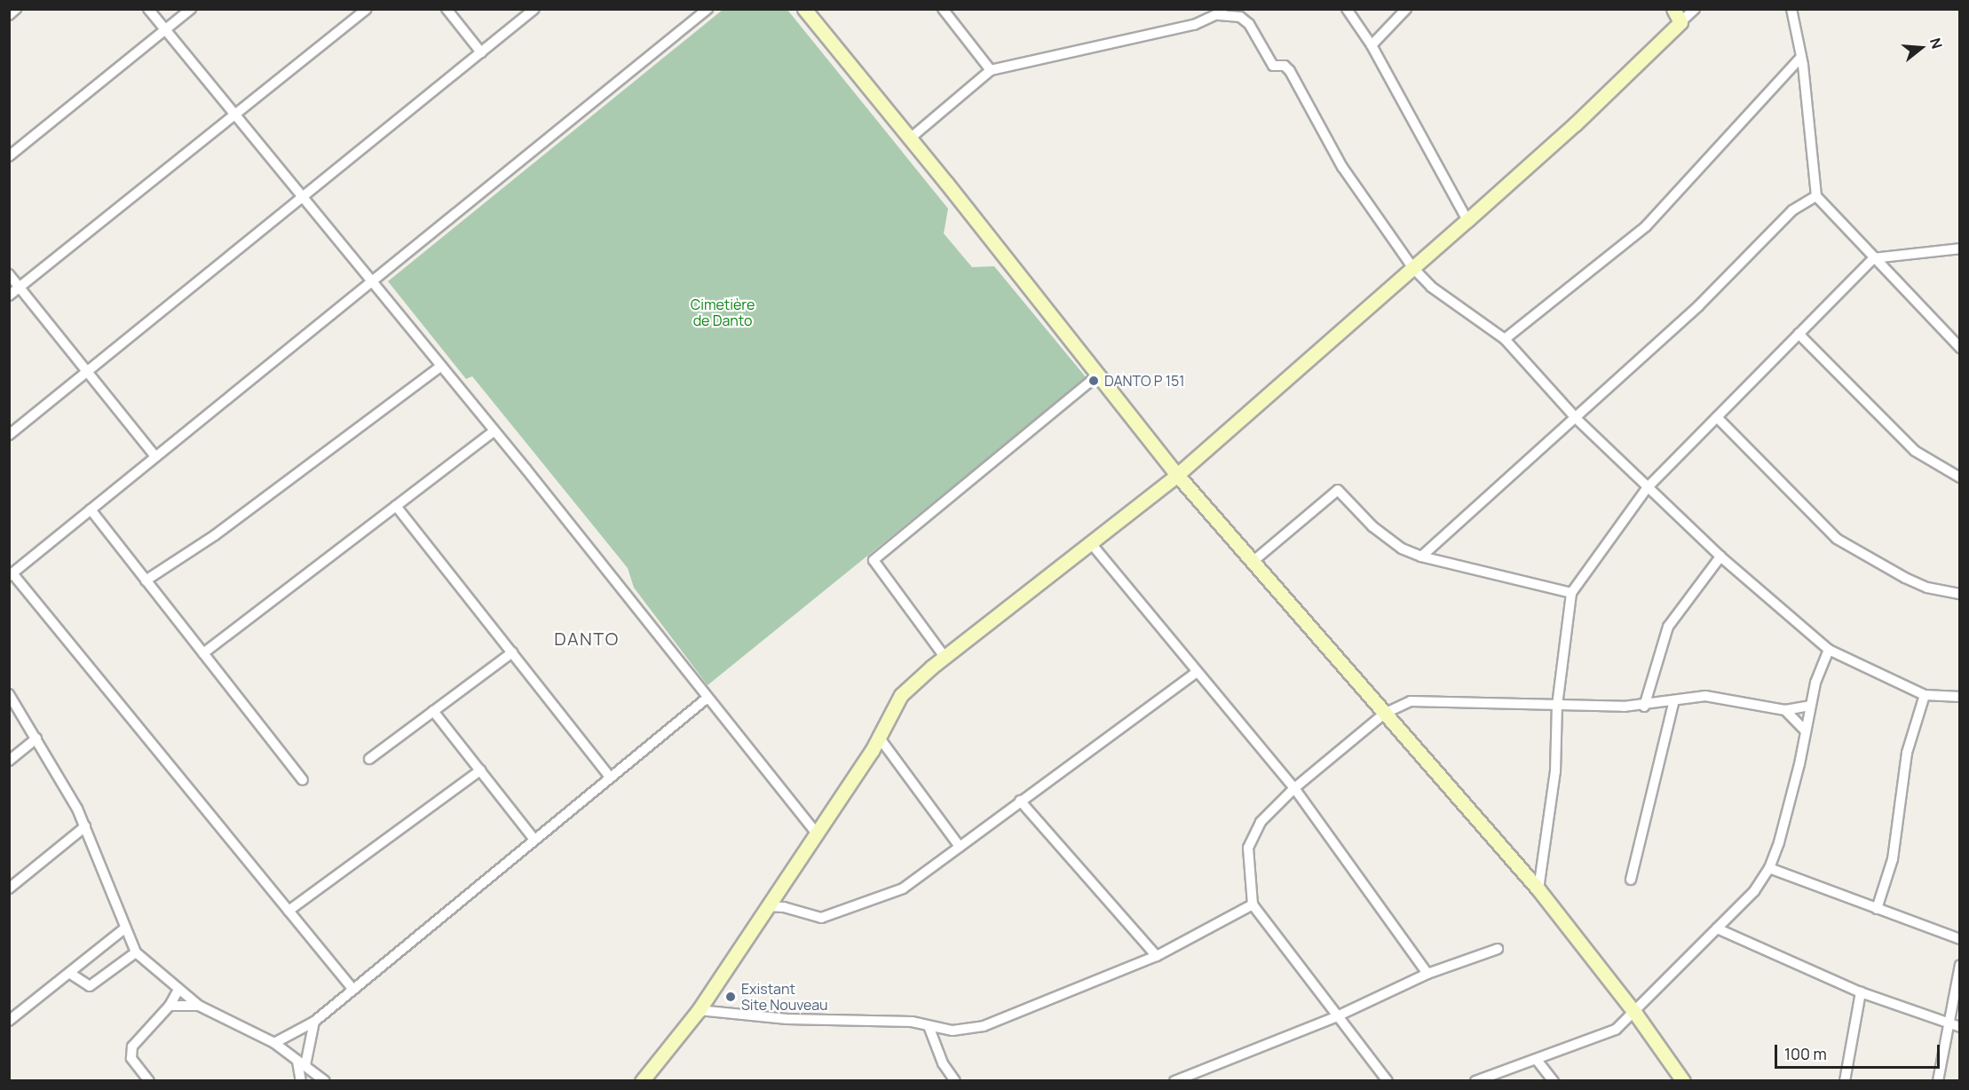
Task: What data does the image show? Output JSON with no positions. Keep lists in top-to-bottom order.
{
  "districts": ["DANTO"],
  "parks": ["Cimetière de Danto"],
  "places": ["DANTO P 151", "Existant Site Nouveau"],
  "scale_bar": "100 m",
  "north": "right"
}
